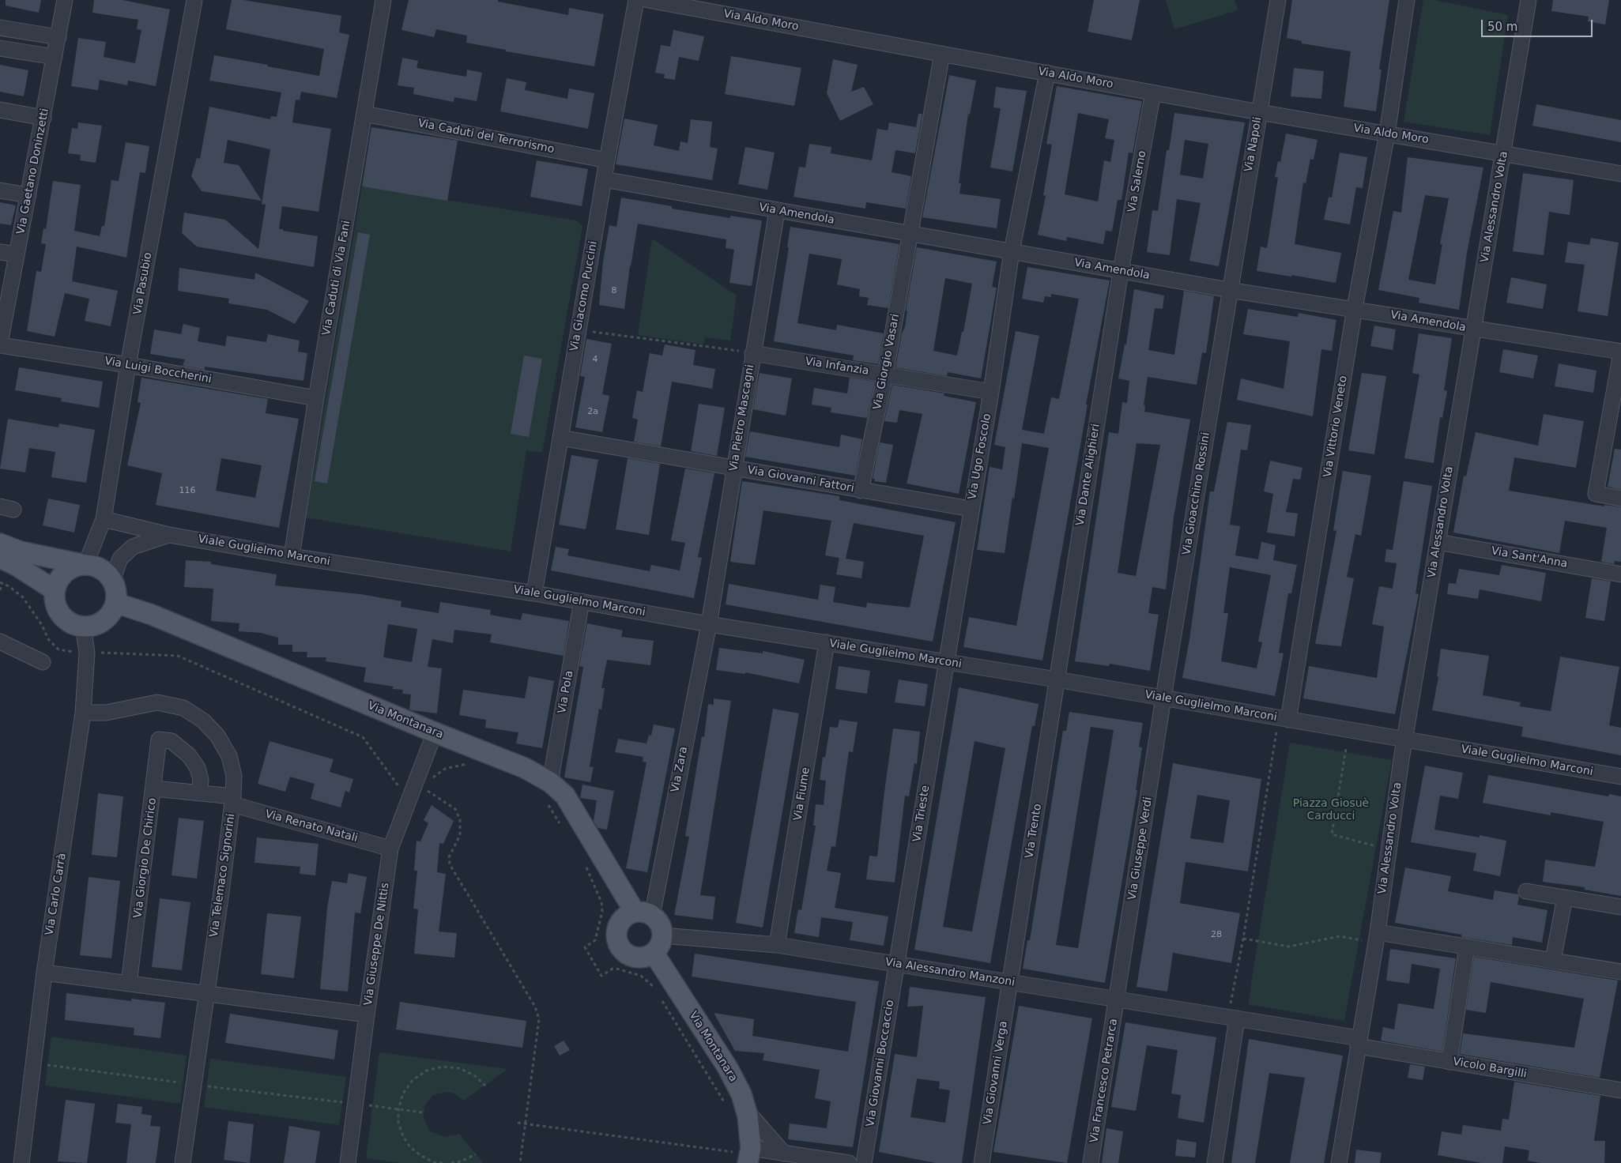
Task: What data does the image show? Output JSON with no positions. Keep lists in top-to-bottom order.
{
  "streets": {
    "main road": ["Via Montanara"],
    "street": [
      "Via Aldo Moro",
      "Via Caduti del Terrorismo",
      "Via Napoli",
      "Via Gaetano Doninzetti",
      "Via Salerno",
      "Via Alessandro Volta",
      "Via Amendola",
      "Via Caduti di Via Fani",
      "Via Pasubio",
      "Via Giacomo Puccini",
      "Via Giorgio Vasari",
      "Via Infanzia",
      "Via Luigi Boccherini",
      "Via Pietro Mascagni",
      "Via Vittorio Veneto",
      "Via Ugo Foscolo",
      "Via Dante Alighieri",
      "Via Giovanni Fattori",
      "Via Gioacchino Rossini",
      "Viale Guglielmo Marconi",
      "Via Sant'Anna",
      "Via Pola",
      "Via Zara",
      "Via Fiume",
      "Via Trieste",
      "Via Renato Natali",
      "Via Trento",
      "Via Giuseppe Verdi",
      "Via Giorgio De Chirico",
      "Via Telemaco Signorini",
      "Via Carlo Carrà",
      "Via Giuseppe De Nittis",
      "Via Alessandro Manzoni",
      "Via Giovanni Boccaccio",
      "Vicolo Bargilli",
      "Via Giovanni Verga",
      "Via Francesco Petrarca"
    ]
  },
  "crossings": [
    ["Via Aldo Moro", "Via Napoli"],
    ["Via Aldo Moro", "Via Salerno"],
    ["Via Aldo Moro", "Via Alessandro Volta"],
    ["Via Aldo Moro", "Via Giorgio Vasari"],
    ["Via Aldo Moro", "Via Vittorio Veneto"],
    ["Via Aldo Moro", "Via Ugo Foscolo"],
    ["Via Caduti del Terrorismo", "Via Caduti di Via Fani"],
    ["Via Caduti del Terrorismo", "Via Giacomo Puccini"],
    ["Via Napoli", "Via Amendola"],
    ["Via Napoli", "Via Gioacchino Rossini"],
    ["Via Gaetano Doninzetti", "Via Luigi Boccherini"],
    ["Via Salerno", "Via Amendola"],
    ["Via Salerno", "Via Dante Alighieri"],
    ["Via Alessandro Volta", "Via Amendola"],
    ["Via Alessandro Volta", "Viale Guglielmo Marconi"],
    ["Via Alessandro Volta", "Via Sant'Anna"],
    ["Via Alessandro Volta", "Vicolo Bargilli"],
    ["Via Amendola", "Via Giacomo Puccini"],
    ["Via Amendola", "Via Giorgio Vasari"],
    ["Via Amendola", "Via Pietro Mascagni"],
    ["Via Amendola", "Via Vittorio Veneto"],
    ["Via Amendola", "Via Ugo Foscolo"],
    ["Via Amendola", "Via Dante Alighieri"],
    ["Via Amendola", "Via Gioacchino Rossini"],
    ["Via Caduti di Via Fani", "Via Luigi Boccherini"],
    ["Via Caduti di Via Fani", "Viale Guglielmo Marconi"],
    ["Via Pasubio", "Via Luigi Boccherini"],
    ["Via Pasubio", "Viale Guglielmo Marconi"],
    ["Via Pasubio", "Via Montanara"],
    ["Via Pasubio", "Via Carlo Carrà"],
    ["Via Giacomo Puccini", "Via Giovanni Fattori"],
    ["Via Giacomo Puccini", "Viale Guglielmo Marconi"],
    ["Via Giorgio Vasari", "Via Infanzia"],
    ["Via Giorgio Vasari", "Via Giovanni Fattori"],
    ["Via Infanzia", "Via Pietro Mascagni"],
    ["Via Infanzia", "Via Ugo Foscolo"],
    ["Via Pietro Mascagni", "Via Giovanni Fattori"],
    ["Via Pietro Mascagni", "Viale Guglielmo Marconi"],
    ["Via Pietro Mascagni", "Via Zara"],
    ["Via Vittorio Veneto", "Viale Guglielmo Marconi"],
    ["Via Ugo Foscolo", "Via Giovanni Fattori"],
    ["Via Ugo Foscolo", "Viale Guglielmo Marconi"],
    ["Via Ugo Foscolo", "Via Trieste"],
    ["Via Dante Alighieri", "Viale Guglielmo Marconi"],
    ["Via Dante Alighieri", "Via Trento"],
    ["Via Gioacchino Rossini", "Viale Guglielmo Marconi"],
    ["Via Gioacchino Rossini", "Via Giuseppe Verdi"],
    ["Viale Guglielmo Marconi", "Via Pola"],
    ["Viale Guglielmo Marconi", "Via Montanara"],
    ["Viale Guglielmo Marconi", "Via Zara"],
    ["Viale Guglielmo Marconi", "Via Fiume"],
    ["Viale Guglielmo Marconi", "Via Trieste"],
    ["Viale Guglielmo Marconi", "Via Trento"],
    ["Viale Guglielmo Marconi", "Via Giuseppe Verdi"],
    ["Viale Guglielmo Marconi", "Via Carlo Carrà"],
    ["Via Pola", "Via Montanara"],
    ["Via Montanara", "Via Zara"],
    ["Via Montanara", "Via Carlo Carrà"],
    ["Via Montanara", "Via Giuseppe De Nittis"],
    ["Via Montanara", "Via Alessandro Manzoni"],
    ["Via Zara", "Via Alessandro Manzoni"],
    ["Via Fiume", "Via Alessandro Manzoni"],
    ["Via Trieste", "Via Alessandro Manzoni"],
    ["Via Trieste", "Via Giovanni Boccaccio"],
    ["Via Renato Natali", "Via Giorgio De Chirico"],
    ["Via Renato Natali", "Via Telemaco Signorini"],
    ["Via Renato Natali", "Via Giuseppe De Nittis"],
    ["Via Trento", "Via Alessandro Manzoni"],
    ["Via Trento", "Via Giovanni Verga"],
    ["Via Giuseppe Verdi", "Via Alessandro Manzoni"],
    ["Via Giuseppe Verdi", "Via Francesco Petrarca"],
    ["Via Giorgio De Chirico", "Via Telemaco Signorini"],
    ["Via Telemaco Signorini", "Via Carlo Carrà"],
    ["Via Alessandro Manzoni", "Via Giovanni Boccaccio"],
    ["Via Alessandro Manzoni", "Via Giovanni Verga"],
    ["Via Alessandro Manzoni", "Via Francesco Petrarca"]
  ],
  "parks": ["Piazza Giosuè Carducci"],
  "house_numbers": [
    "8",
    "4",
    "2a",
    "116",
    "28"
  ],
  "scale_bar": "50 m"
}
